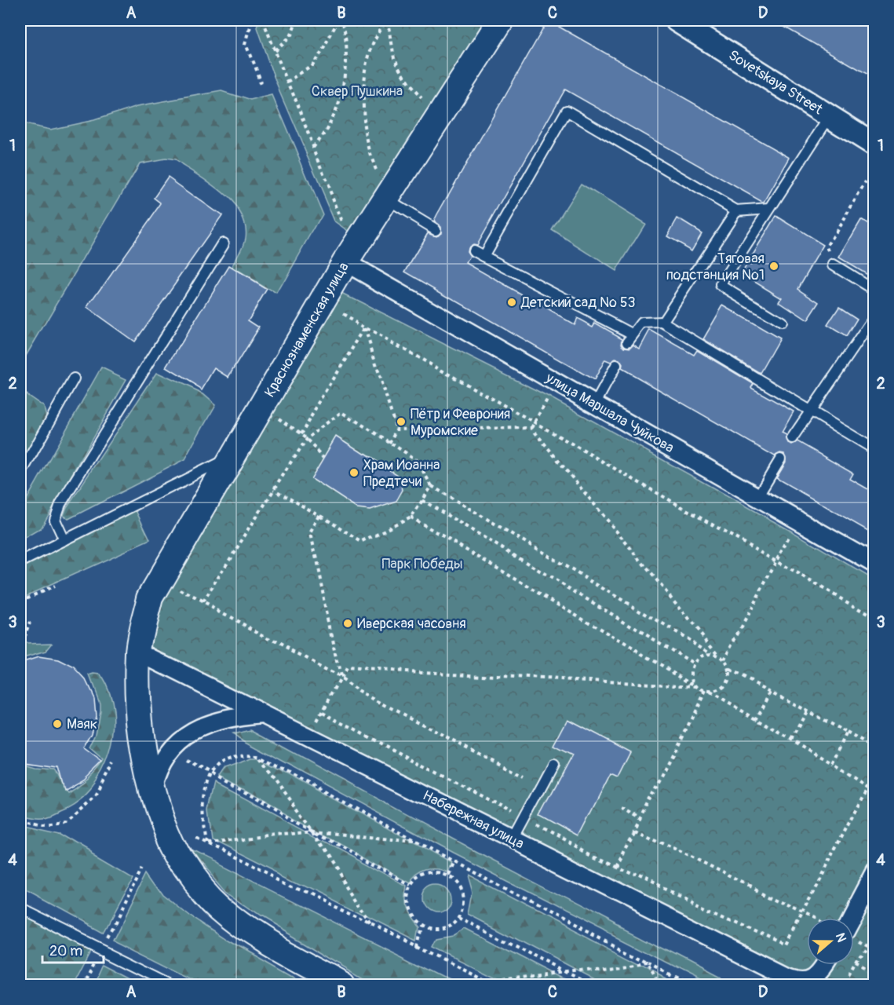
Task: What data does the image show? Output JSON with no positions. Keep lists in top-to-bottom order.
{
  "streets": {
    "main road": ["Краснознаменская улица"],
    "street": ["Sovetskaya Street", "улица Маршала Чуйкова", "Набережная улица"]
  },
  "crossings": [
    ["Краснознаменская улица", "улица Маршала Чуйкова"],
    ["Краснознаменская улица", "Набережная улица"]
  ],
  "parks": ["Сквер Пушкина", "Парк Победы"],
  "places": [
    "Тяговая подстанция №1",
    "Детский сад № 53",
    "Пётр и Феврония Муромские",
    "Храм Иоанна Предтечи",
    "Иверская часовня",
    "Маяк"
  ],
  "scale_bar": "20 m",
  "north": "right",
  "grid": {
    "columns": [
      "A",
      "B",
      "C",
      "D"
    ],
    "rows": [
      "1",
      "2",
      "3",
      "4"
    ]
  }
}
